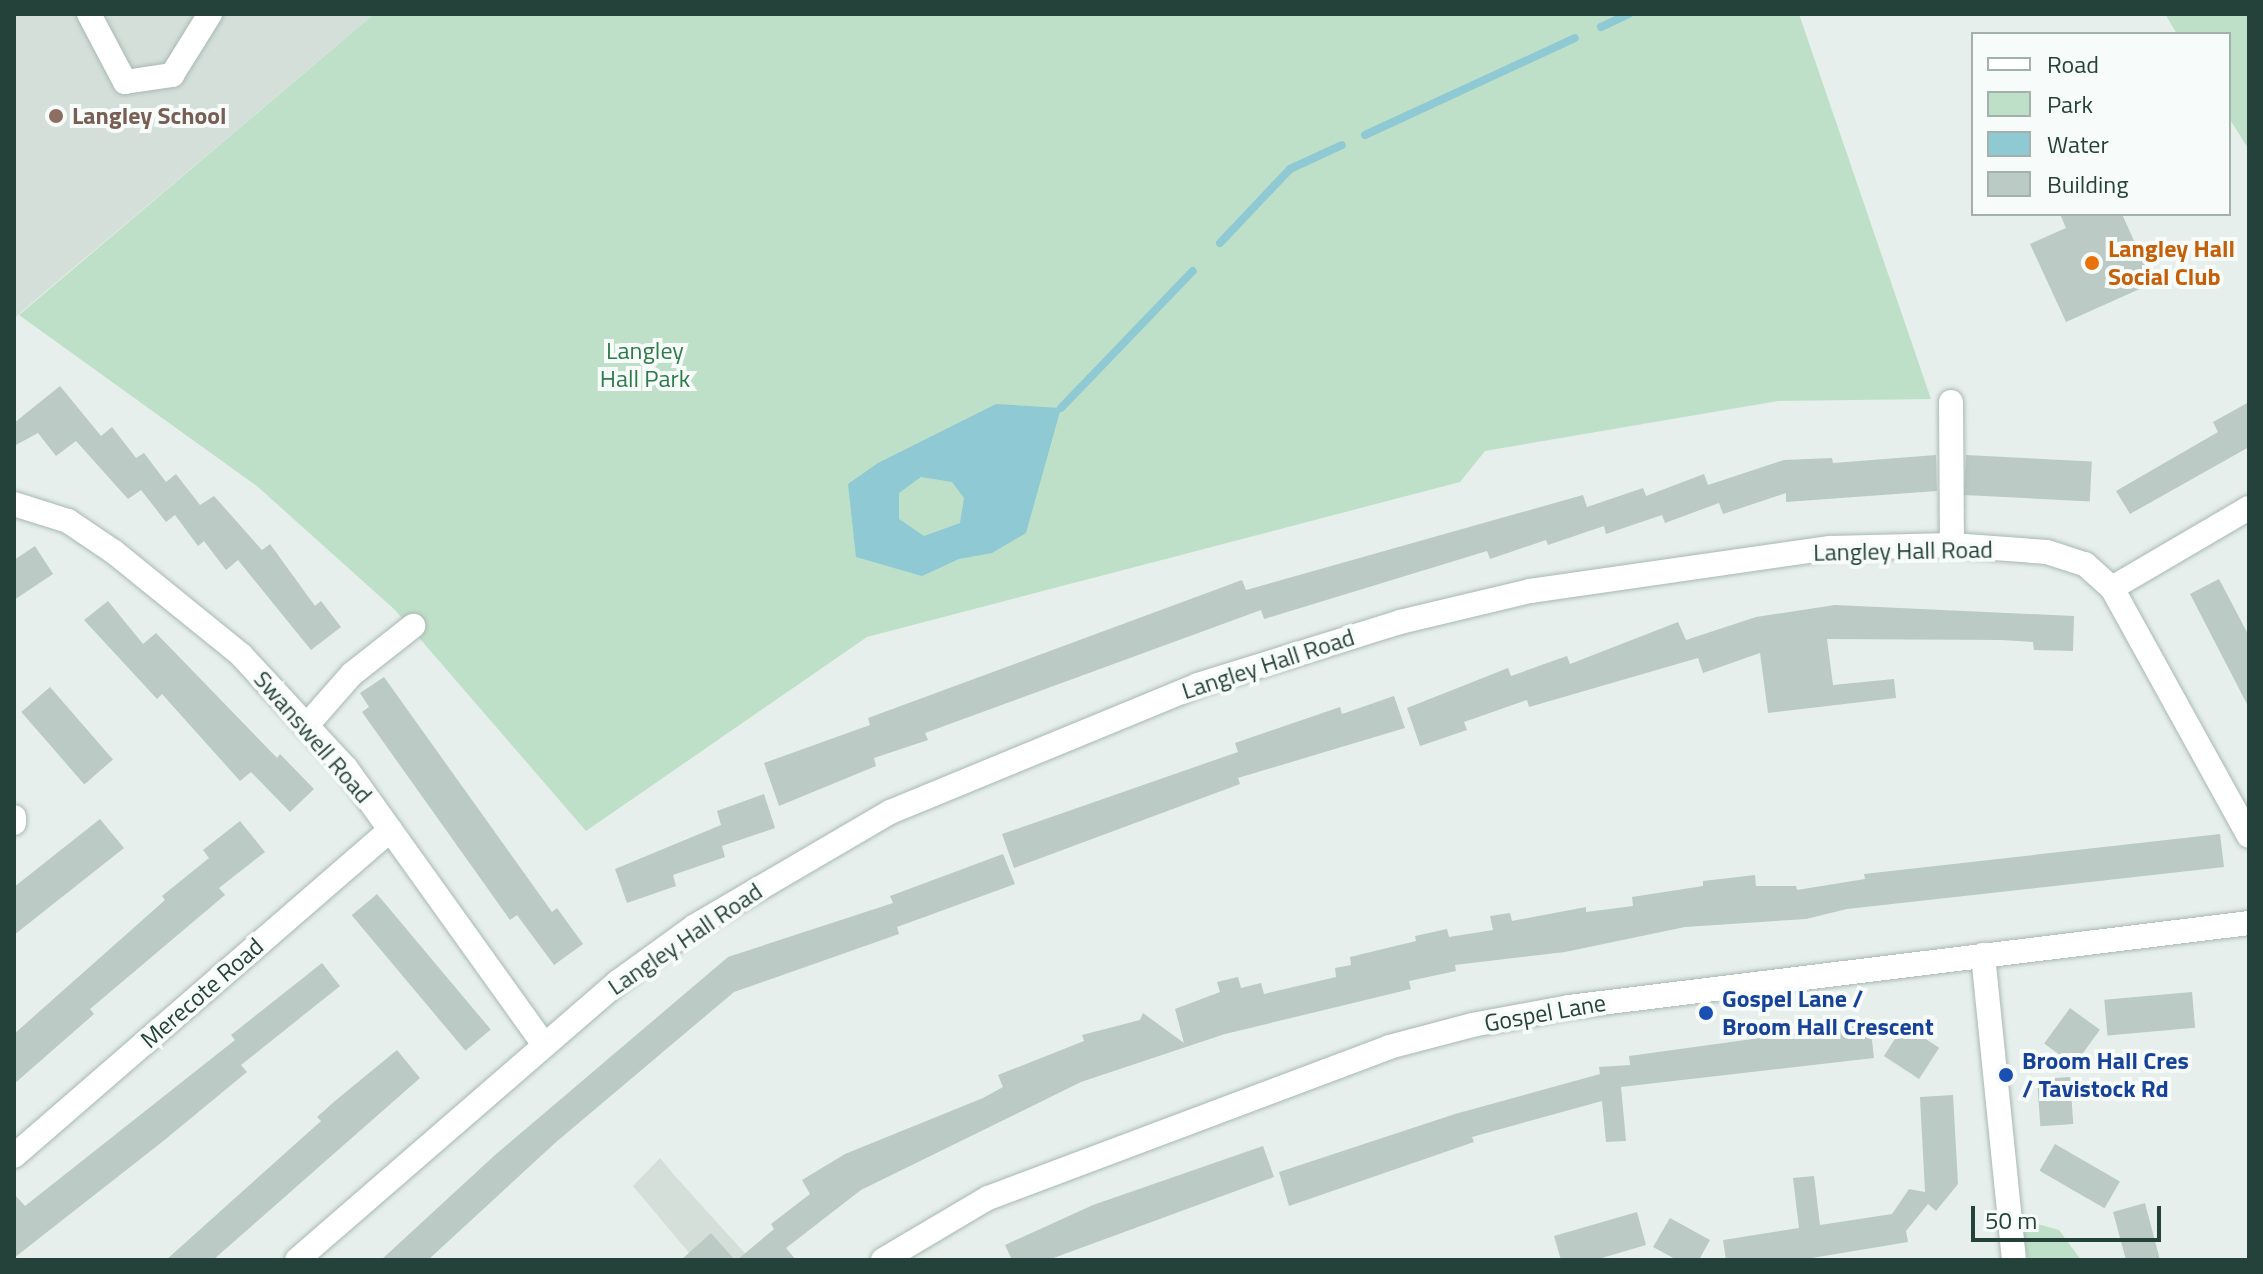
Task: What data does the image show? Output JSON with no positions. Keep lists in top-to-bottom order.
{
  "streets": {
    "street": [
      "Langley Hall Road",
      "Swanswell Road",
      "Merecote Road",
      "Gospel Lane"
    ]
  },
  "crossings": [
    ["Langley Hall Road", "Swanswell Road"],
    ["Swanswell Road", "Merecote Road"]
  ],
  "parks": ["Langley Hall Park"],
  "places": [
    "Langley School",
    "Langley Hall Social Club",
    "Gospel Lane / Broom Hall Crescent",
    "Broom Hall Cres / Tavistock Rd"
  ],
  "legend": [
    "Road",
    "Park",
    "Water",
    "Building"
  ],
  "scale_bar": "50 m"
}
